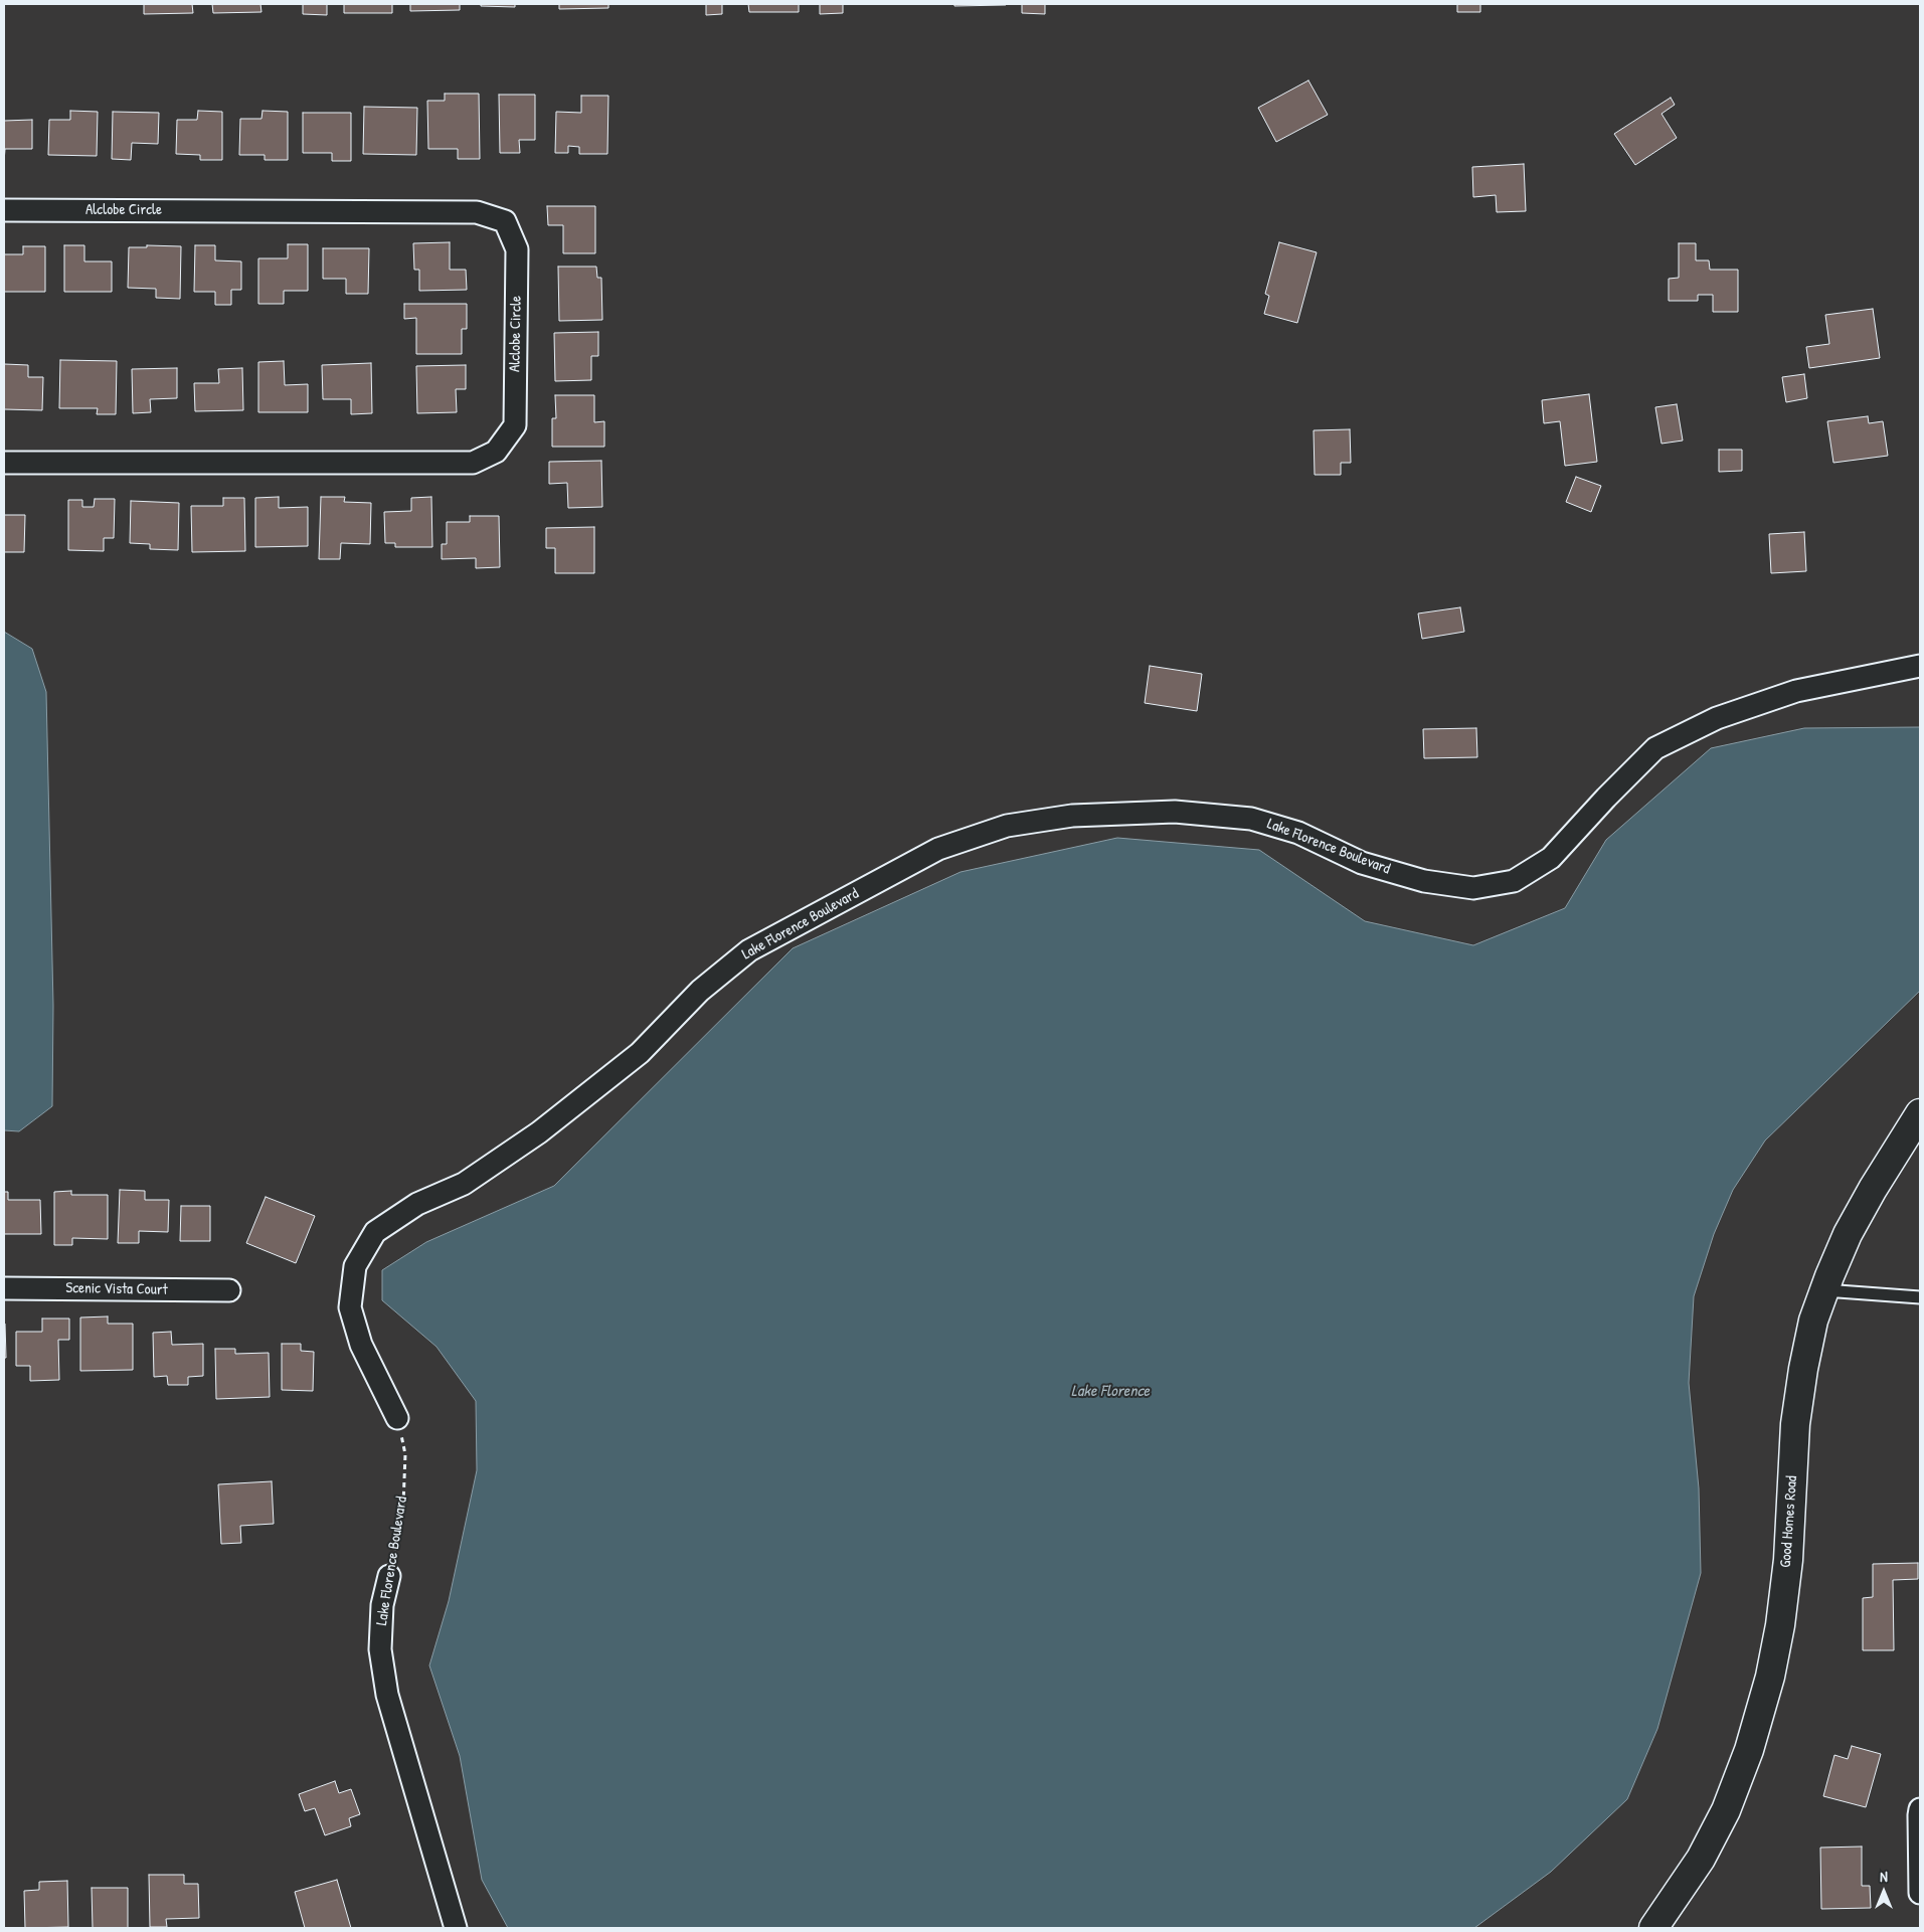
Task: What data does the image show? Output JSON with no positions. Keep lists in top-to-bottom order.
{
  "streets": {
    "street": [
      "Alclobe Circle",
      "Lake Florence Boulevard",
      "Scenic Vista Court",
      "Good Homes Road"
    ]
  },
  "water": ["Lake Florence"],
  "north": "top"
}
